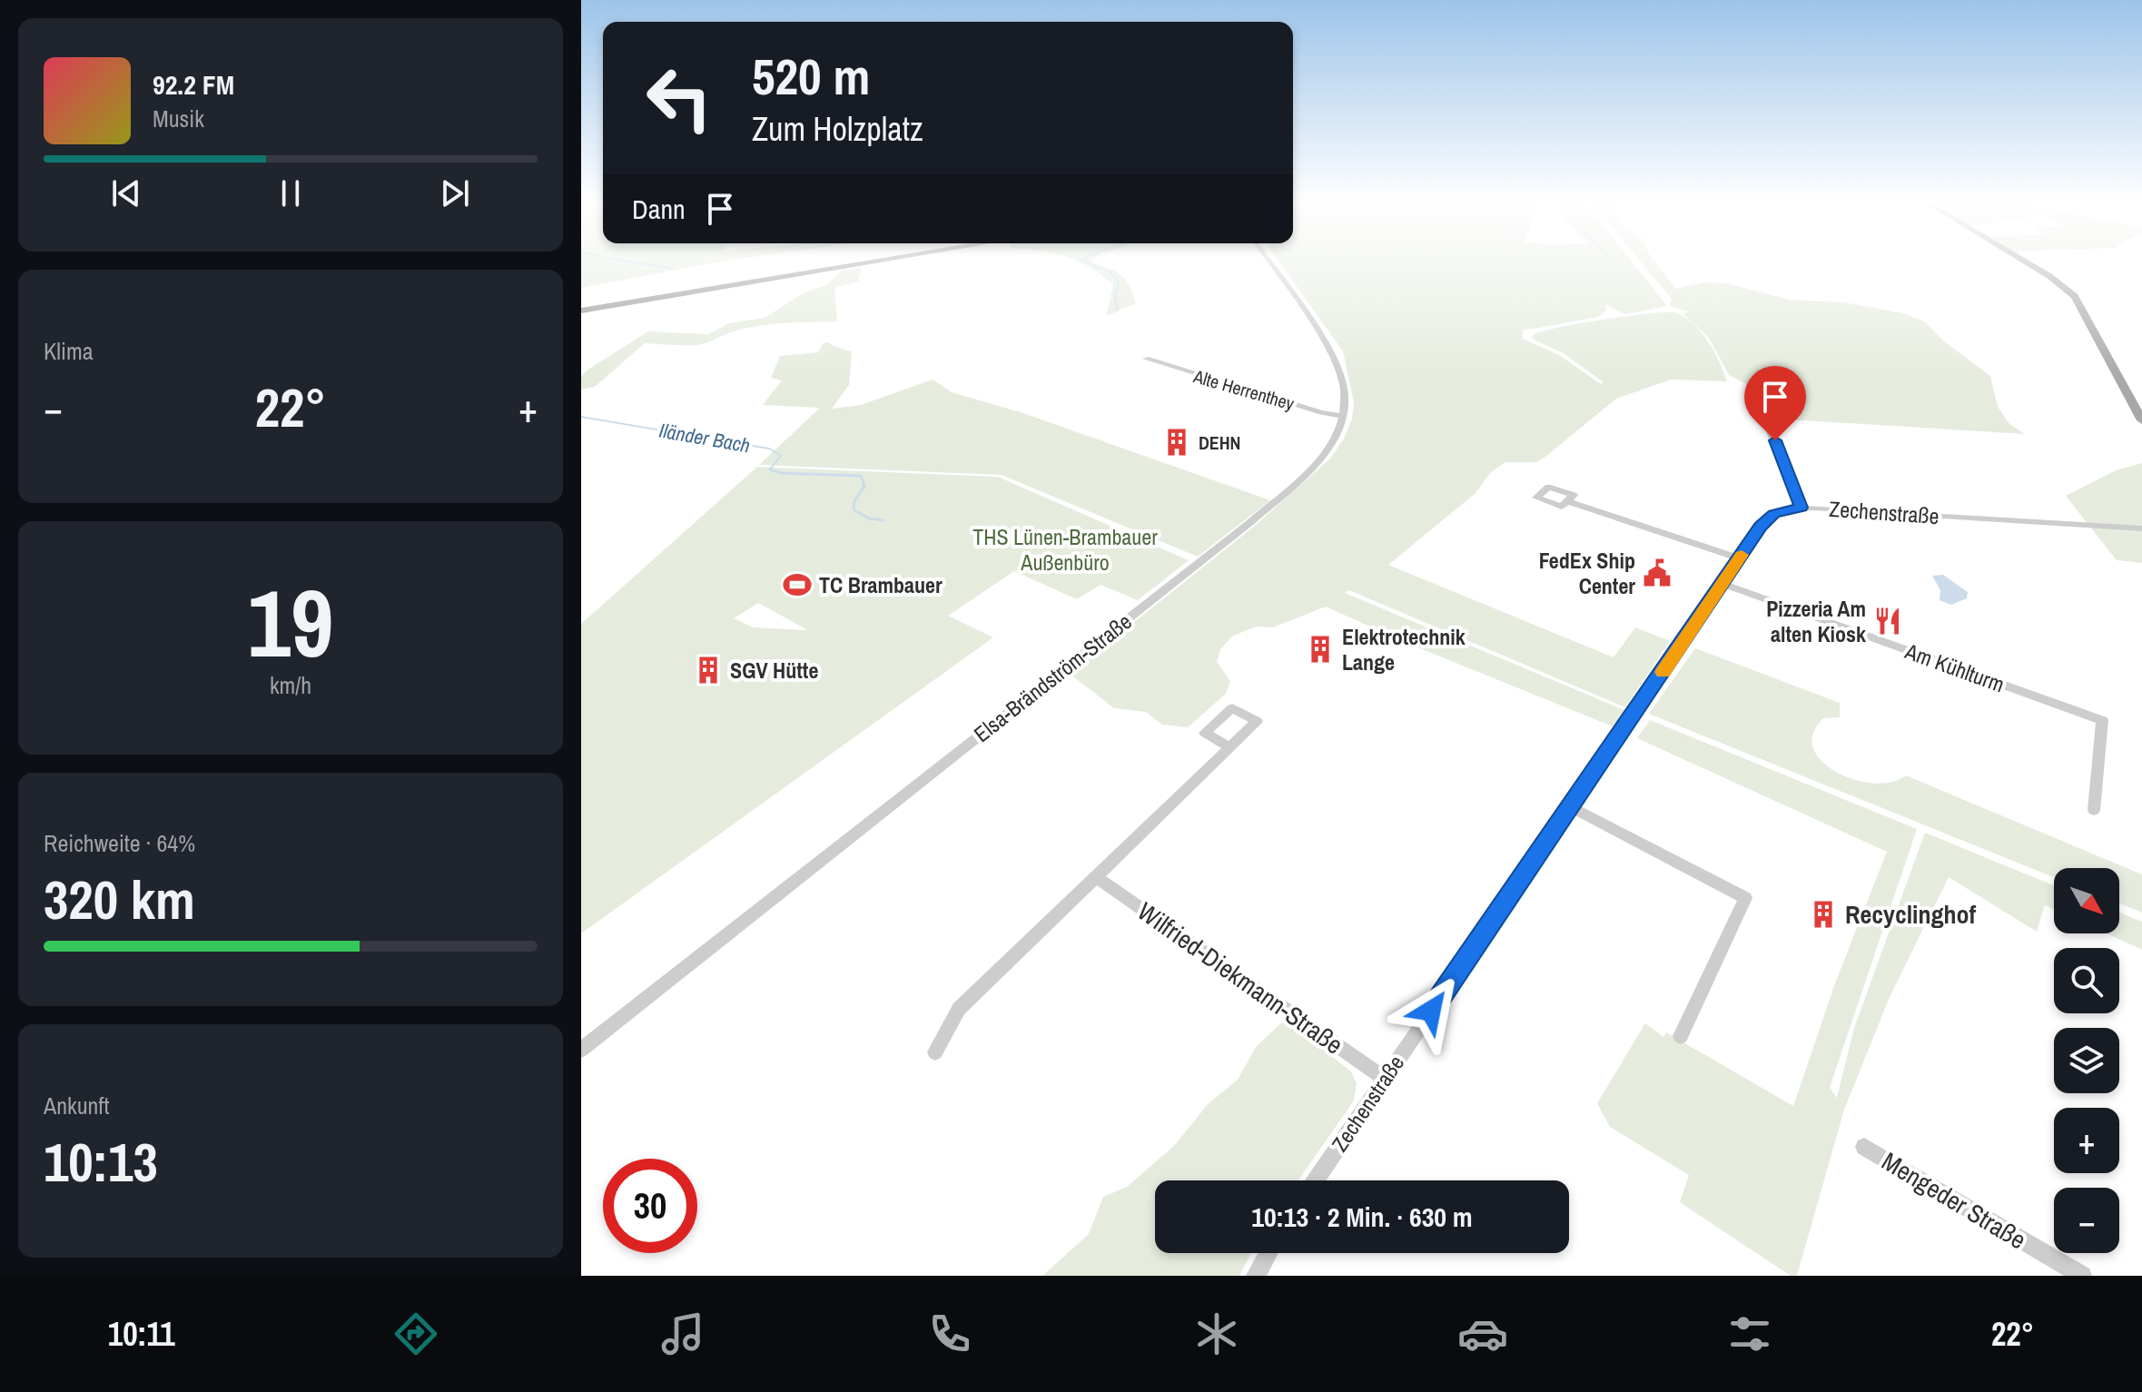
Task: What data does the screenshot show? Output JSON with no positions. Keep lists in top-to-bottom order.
{
  "streets": {
    "street": [
      "Alte Herrenthey",
      "Zechenstraße",
      "Am Kühlturm",
      "Elsa-Brändström-Straße",
      "Wilfried-Diekmann-Straße",
      "Mengeder Straße"
    ]
  },
  "crossings": [
    ["Alte Herrenthey", "Elsa-Brändström-Straße"],
    ["Zechenstraße", "Am Kühlturm"],
    ["Zechenstraße", "Wilfried-Diekmann-Straße"]
  ],
  "water": ["Iländer Bach"],
  "parks": ["THS Lünen-Brambauer Außenbüro"],
  "places": {
    "building": [
      "DEHN",
      "Elektrotechnik Lange",
      "SGV Hütte",
      "Recyclinghof"
    ],
    "public building": ["FedEx Ship Center"],
    "sports": ["TC Brambauer"],
    "restaurant": ["Pizzeria Am alten Kiosk"]
  },
  "north": "bottom right",
  "page": {
    "turn": ["520 m", "Zum Holzplatz"],
    "song": ["92.2 FM", "Musik"],
    "then": "Dann",
    "tile": [
      "Klima",
      ["19", "km/h"],
      ["Reichweite · 64%", "320 km"],
      ["Ankunft", "10:13"]
    ],
    "heat": ["−", "22°", "+"],
    "map_buttons": ["+", "−"],
    "limit": "30",
    "trip": "10:13 · 2 Min. · 630 m",
    "tabs": ["10:11", "22°"]
  }
}
